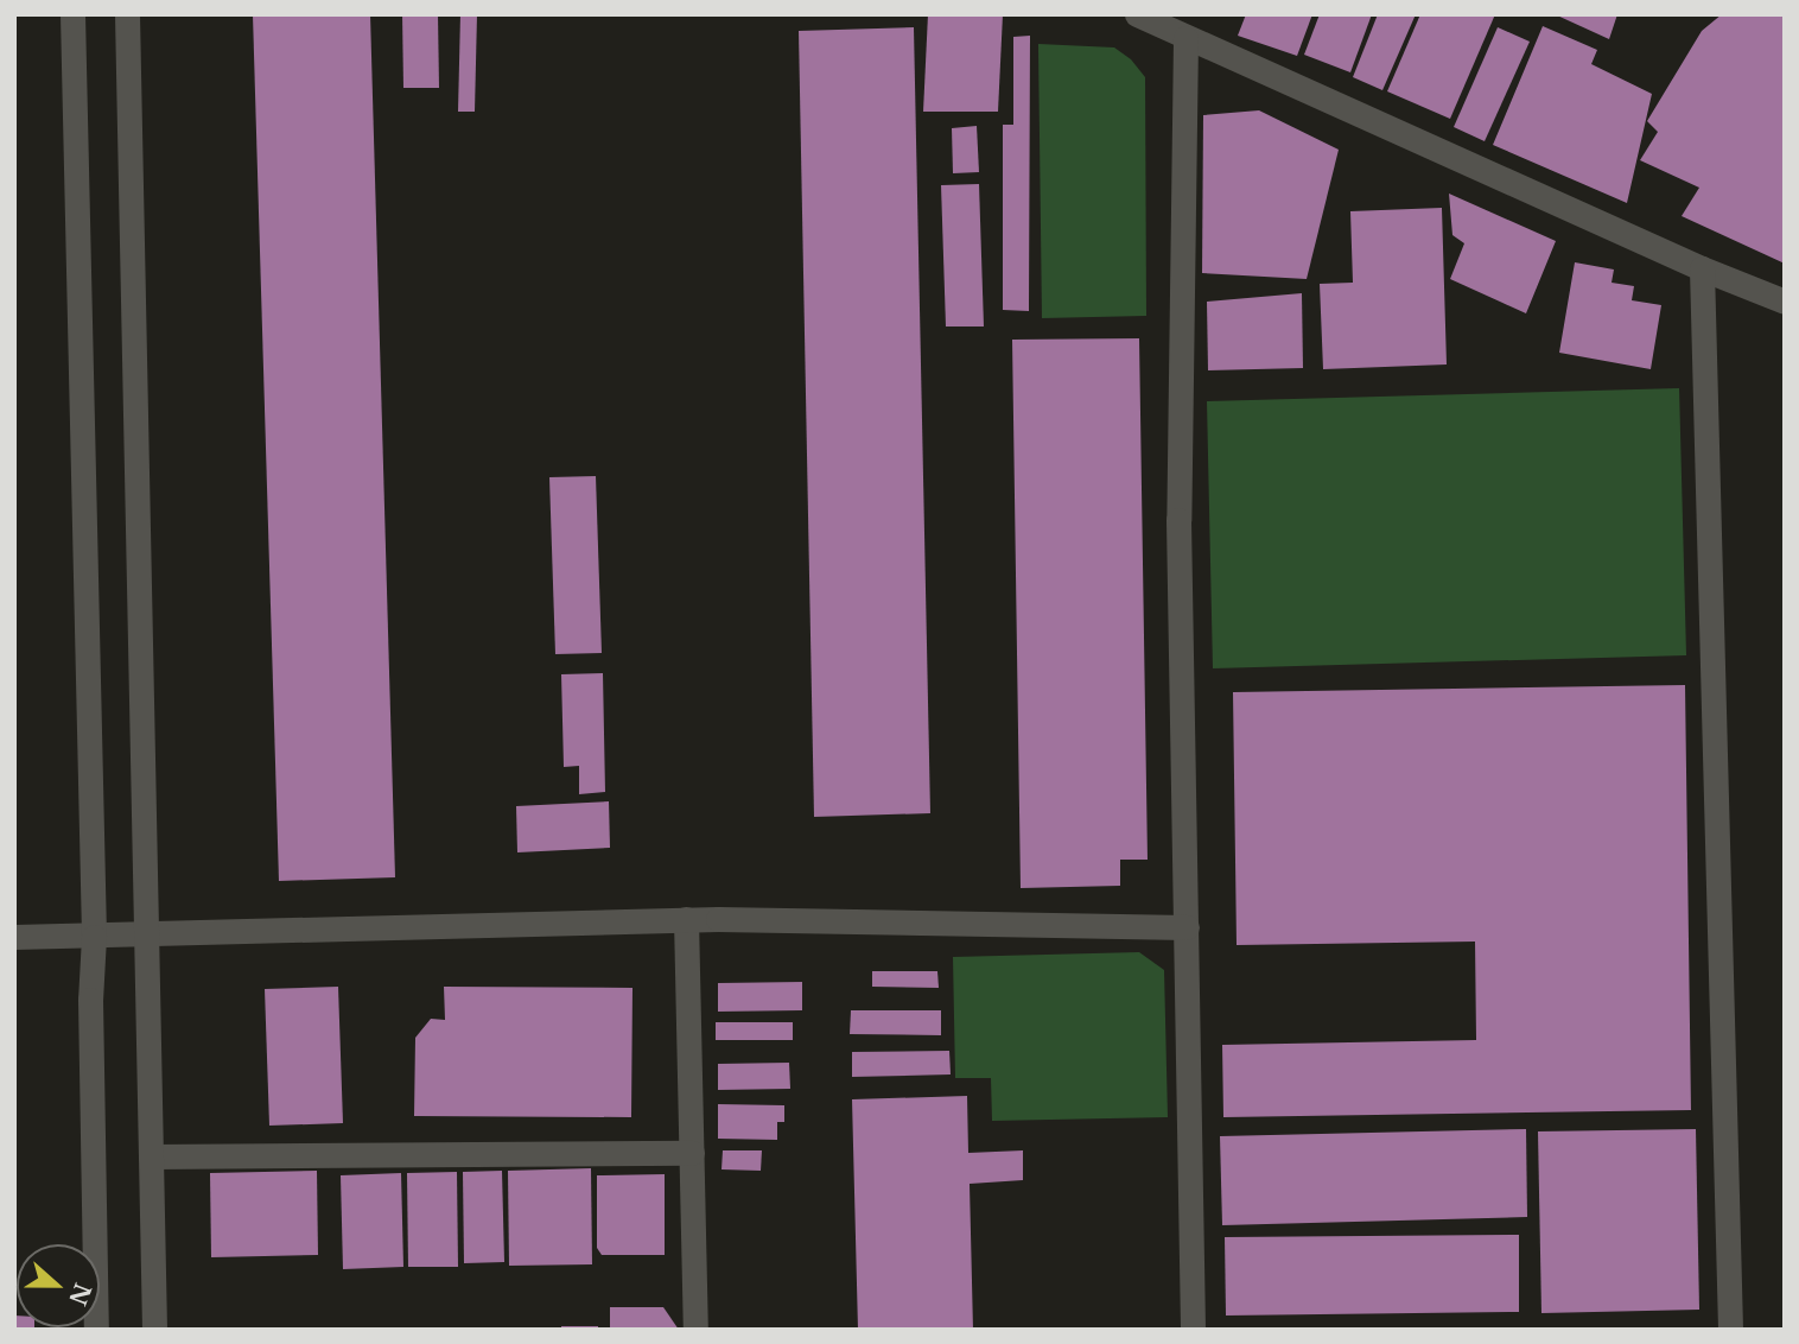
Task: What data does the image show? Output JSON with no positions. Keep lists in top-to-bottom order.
{
  "north": "right"
}
